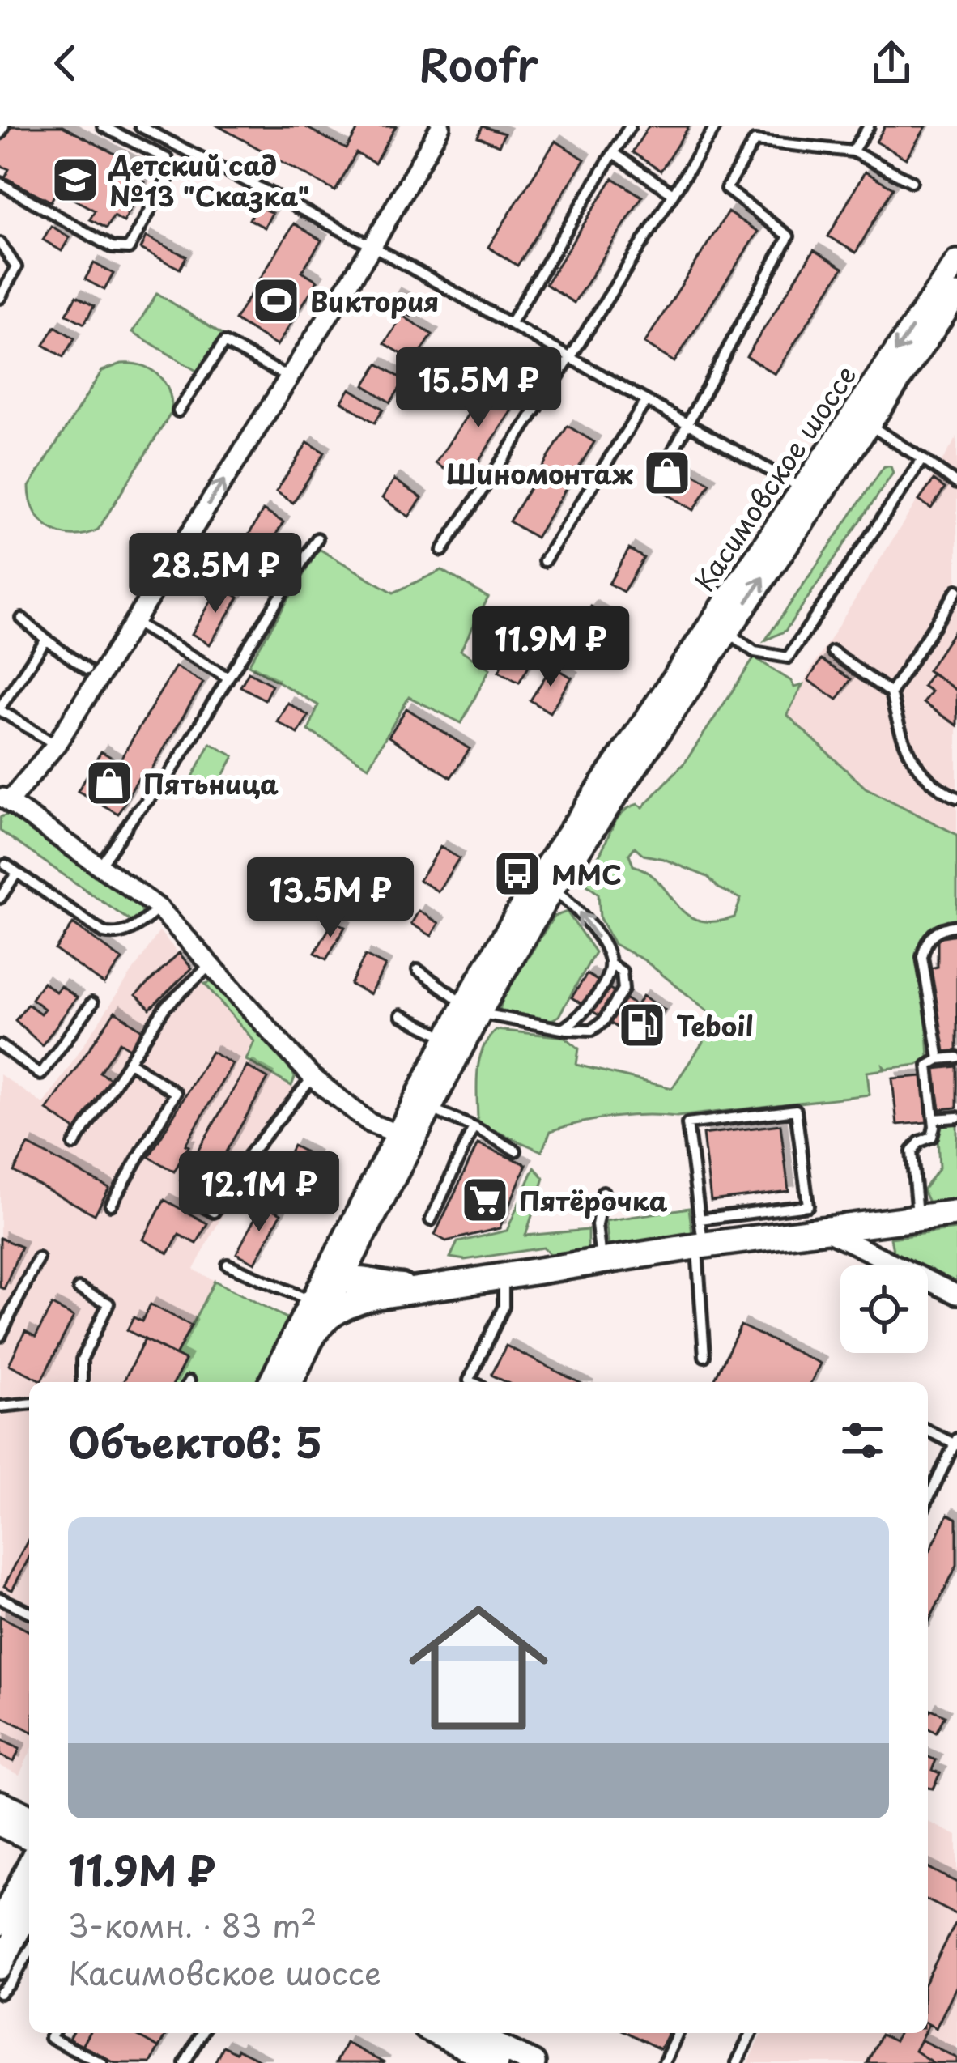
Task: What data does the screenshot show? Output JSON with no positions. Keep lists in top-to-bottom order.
{
  "streets": {
    "main road": ["Касимовское шоссе"]
  },
  "places": {
    "school or university": ["Детский сад №13 \"Сказка\""],
    "sports": ["Виктория"],
    "shop": ["Шиномонтаж", "Пятьница"],
    "bus stop": ["ММС"],
    "fuel station": ["Teboil"],
    "supermarket": ["Пятёрочка"]
  },
  "page": {
    "header": "Roofr",
    "price": [
      "15.5M ₽",
      "28.5M ₽",
      "11.9M ₽",
      "13.5M ₽",
      "12.1M ₽"
    ],
    "heading": "Объектов: 5",
    "list": [
      {
        "name": "11.9M ₽",
        "note": "3-комн. · 83 m² · Касимовское шоссе"
      }
    ]
  }
}
